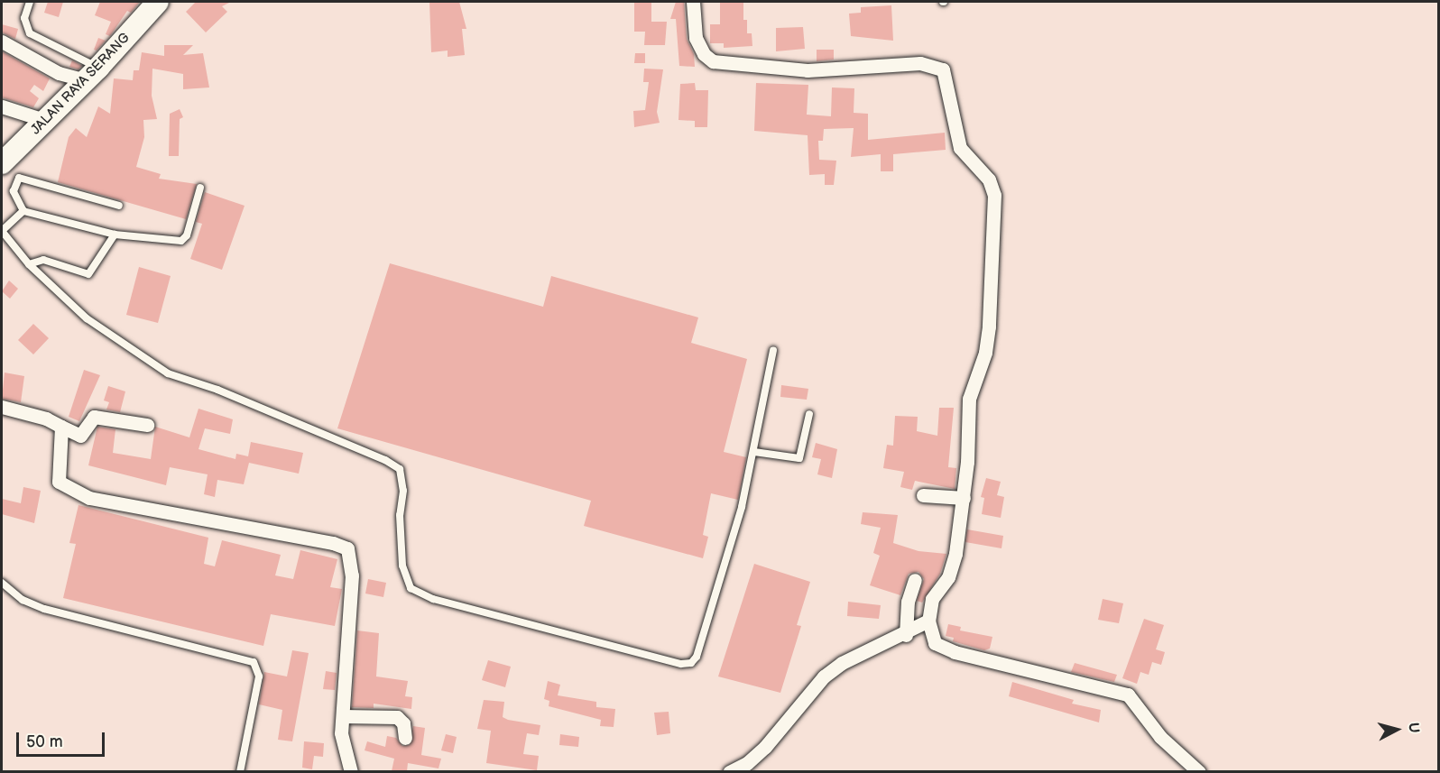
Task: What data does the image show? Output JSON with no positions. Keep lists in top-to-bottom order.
{
  "streets": {
    "highway": ["JALAN RAYA SERANG"]
  },
  "scale_bar": "50 m",
  "north": "right"
}
